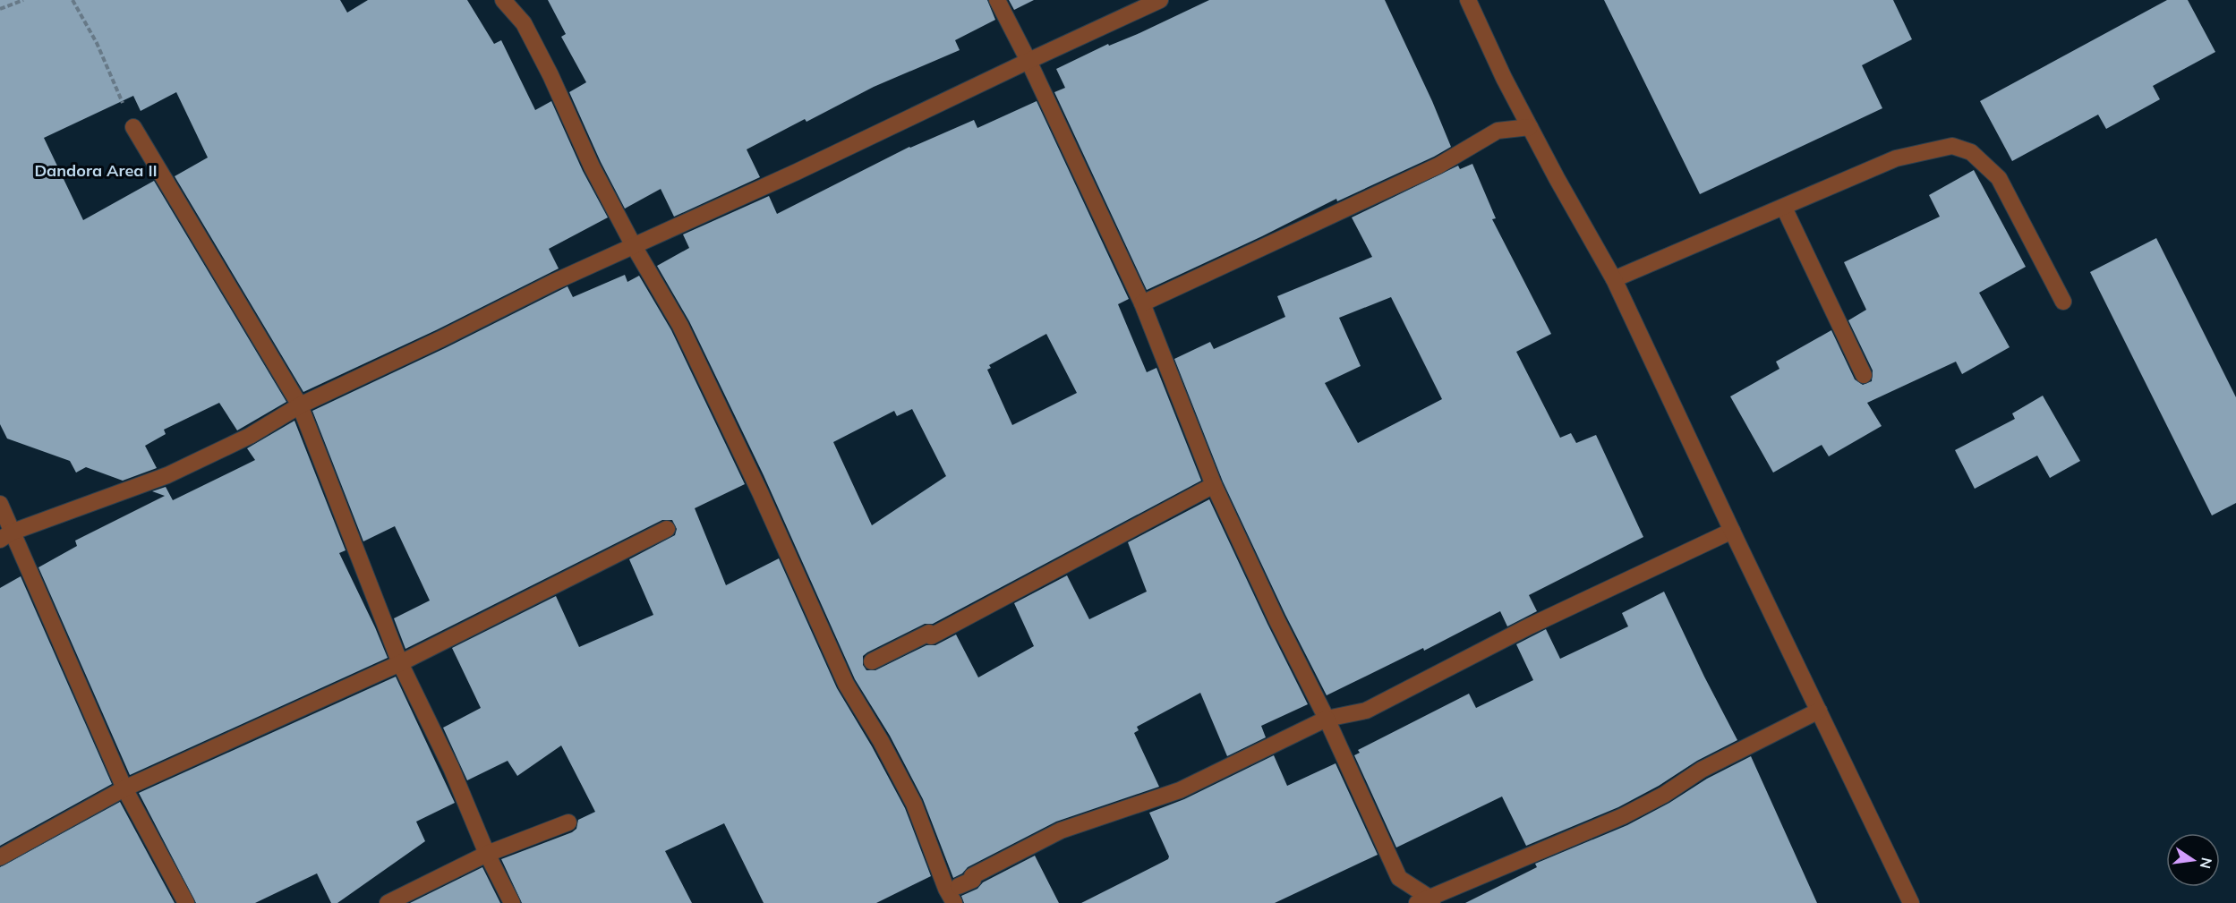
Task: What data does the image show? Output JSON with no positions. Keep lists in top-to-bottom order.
{
  "districts": ["Dandora Area II"],
  "north": "right"
}
